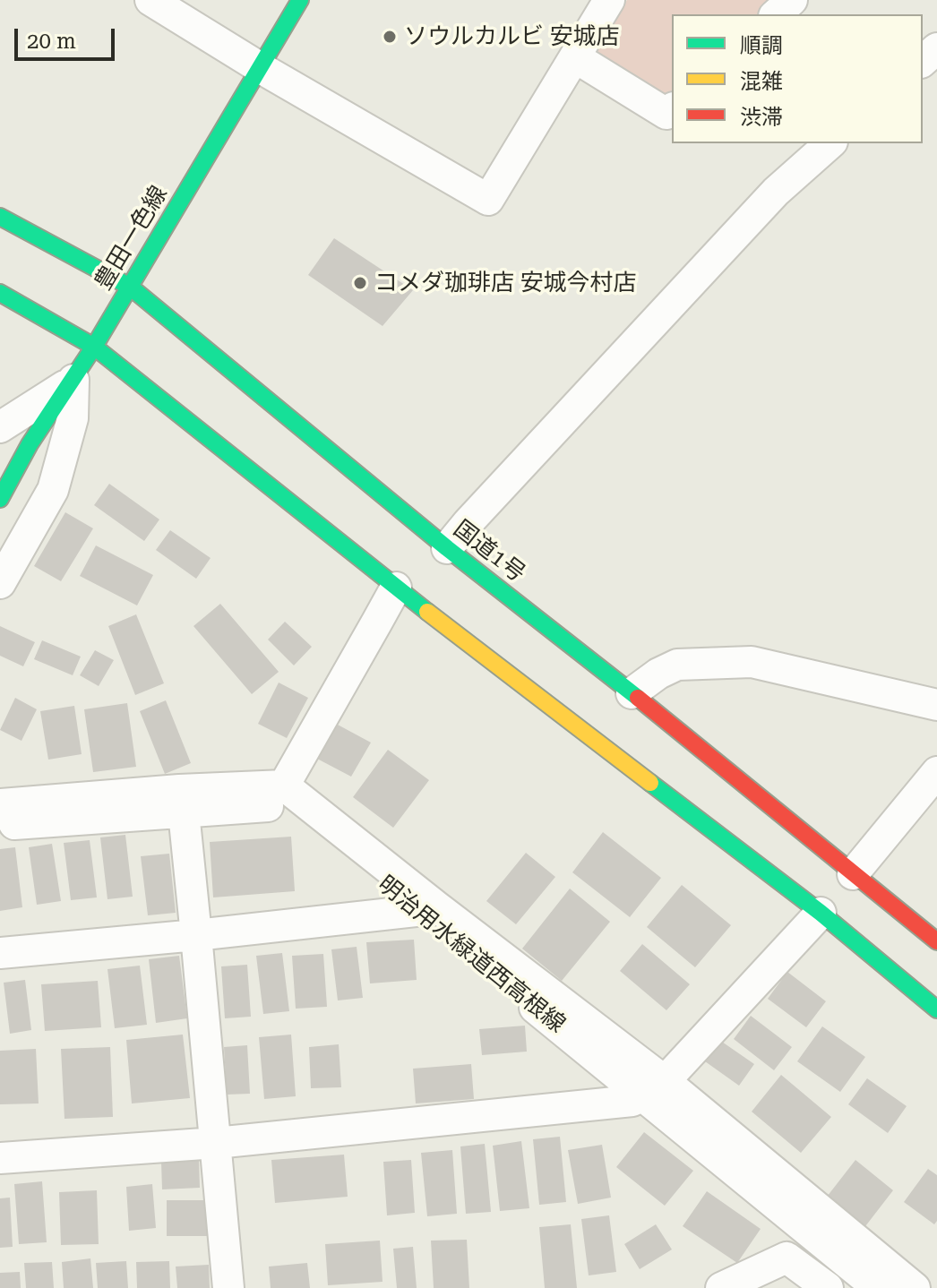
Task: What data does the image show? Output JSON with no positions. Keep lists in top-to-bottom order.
{
  "streets": {
    "main road": ["豊田一色線", "国道1号"],
    "street": ["明治用水緑道西高根線"]
  },
  "crossings": [
    ["豊田一色線", "国道1号"]
  ],
  "places": ["ソウルカルビ 安城店", "コメダ珈琲店 安城今村店"],
  "legend": ["順調", "混雑", "渋滞"],
  "scale_bar": "20 m"
}
